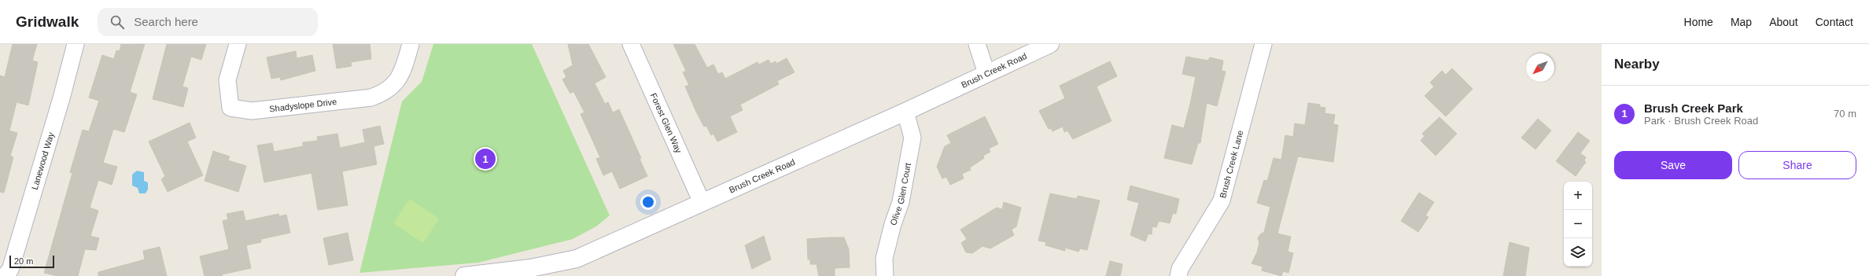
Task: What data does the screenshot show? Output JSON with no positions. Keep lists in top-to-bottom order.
{
  "streets": {
    "street": [
      "Brush Creek Road",
      "Shadyslope Drive",
      "Forest Glen Way",
      "Lanewood Way",
      "Brush Creek Lane",
      "Olive Glen Court"
    ]
  },
  "crossings": [
    ["Brush Creek Road", "Forest Glen Way"],
    ["Brush Creek Road", "Olive Glen Court"]
  ],
  "scale_bar": "20 m",
  "north": "bottom left",
  "page": {
    "header": "Gridwalk",
    "search": "Search here",
    "nav": [
      "Home",
      "Map",
      "About",
      "Contact"
    ],
    "heading": "Nearby",
    "list": [
      {
        "mark": "1",
        "name": "Brush Creek Park",
        "note": "Park · Brush Creek Road",
        "value": "70 m"
      }
    ],
    "buttons": ["Save", "Share"],
    "pins": "1",
    "map_buttons": ["+", "−"],
    "scale": "20 m"
  }
}
